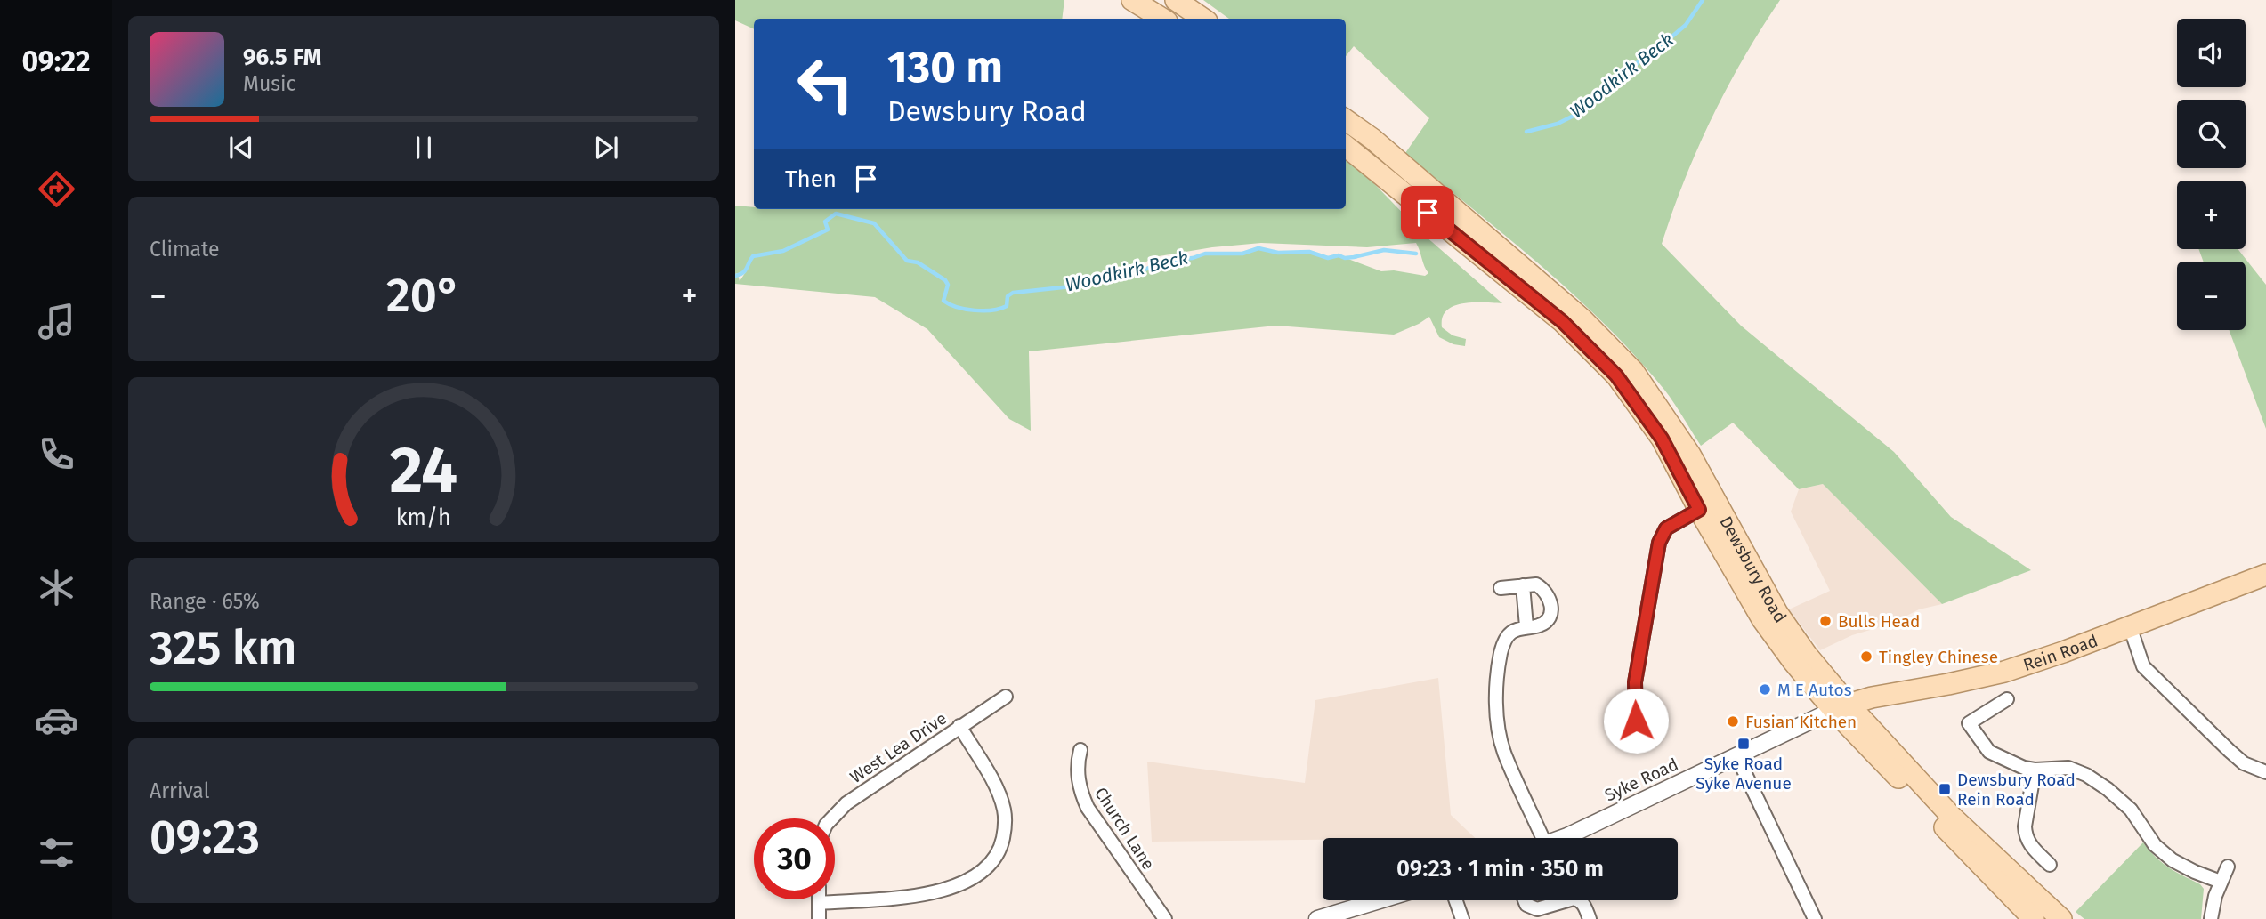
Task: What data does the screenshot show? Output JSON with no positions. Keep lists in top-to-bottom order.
{
  "streets": {
    "main road": ["Dewsbury Road", "Rein Road"],
    "street": ["West Lea Drive", "Syke Road", "Church Lane"]
  },
  "crossings": [
    ["Dewsbury Road", "Rein Road"],
    ["Dewsbury Road", "Syke Road"],
    ["Rein Road", "Syke Road"]
  ],
  "water": ["Woodkirk Beck"],
  "places": {
    "other": [
      "Bulls Head",
      "Tingley Chinese",
      "M E Autos",
      "Fusian Kitchen"
    ],
    "transit": ["Syke Road Syke Avenue", "Dewsbury Road Rein Road"]
  },
  "page": {
    "tabs": "09:22",
    "map_buttons": ["+", "−"],
    "turn": ["130 m", "Dewsbury Road"],
    "song": ["96.5 FM", "Music"],
    "then": "Then",
    "tile": [
      "Climate",
      ["Range · 65%", "325 km"],
      ["Arrival", "09:23"]
    ],
    "heat": ["−", "20°", "+"],
    "limit": "30",
    "trip": "09:23 · 1 min · 350 m",
    "gauge": ["24", "km/h"]
  }
}
